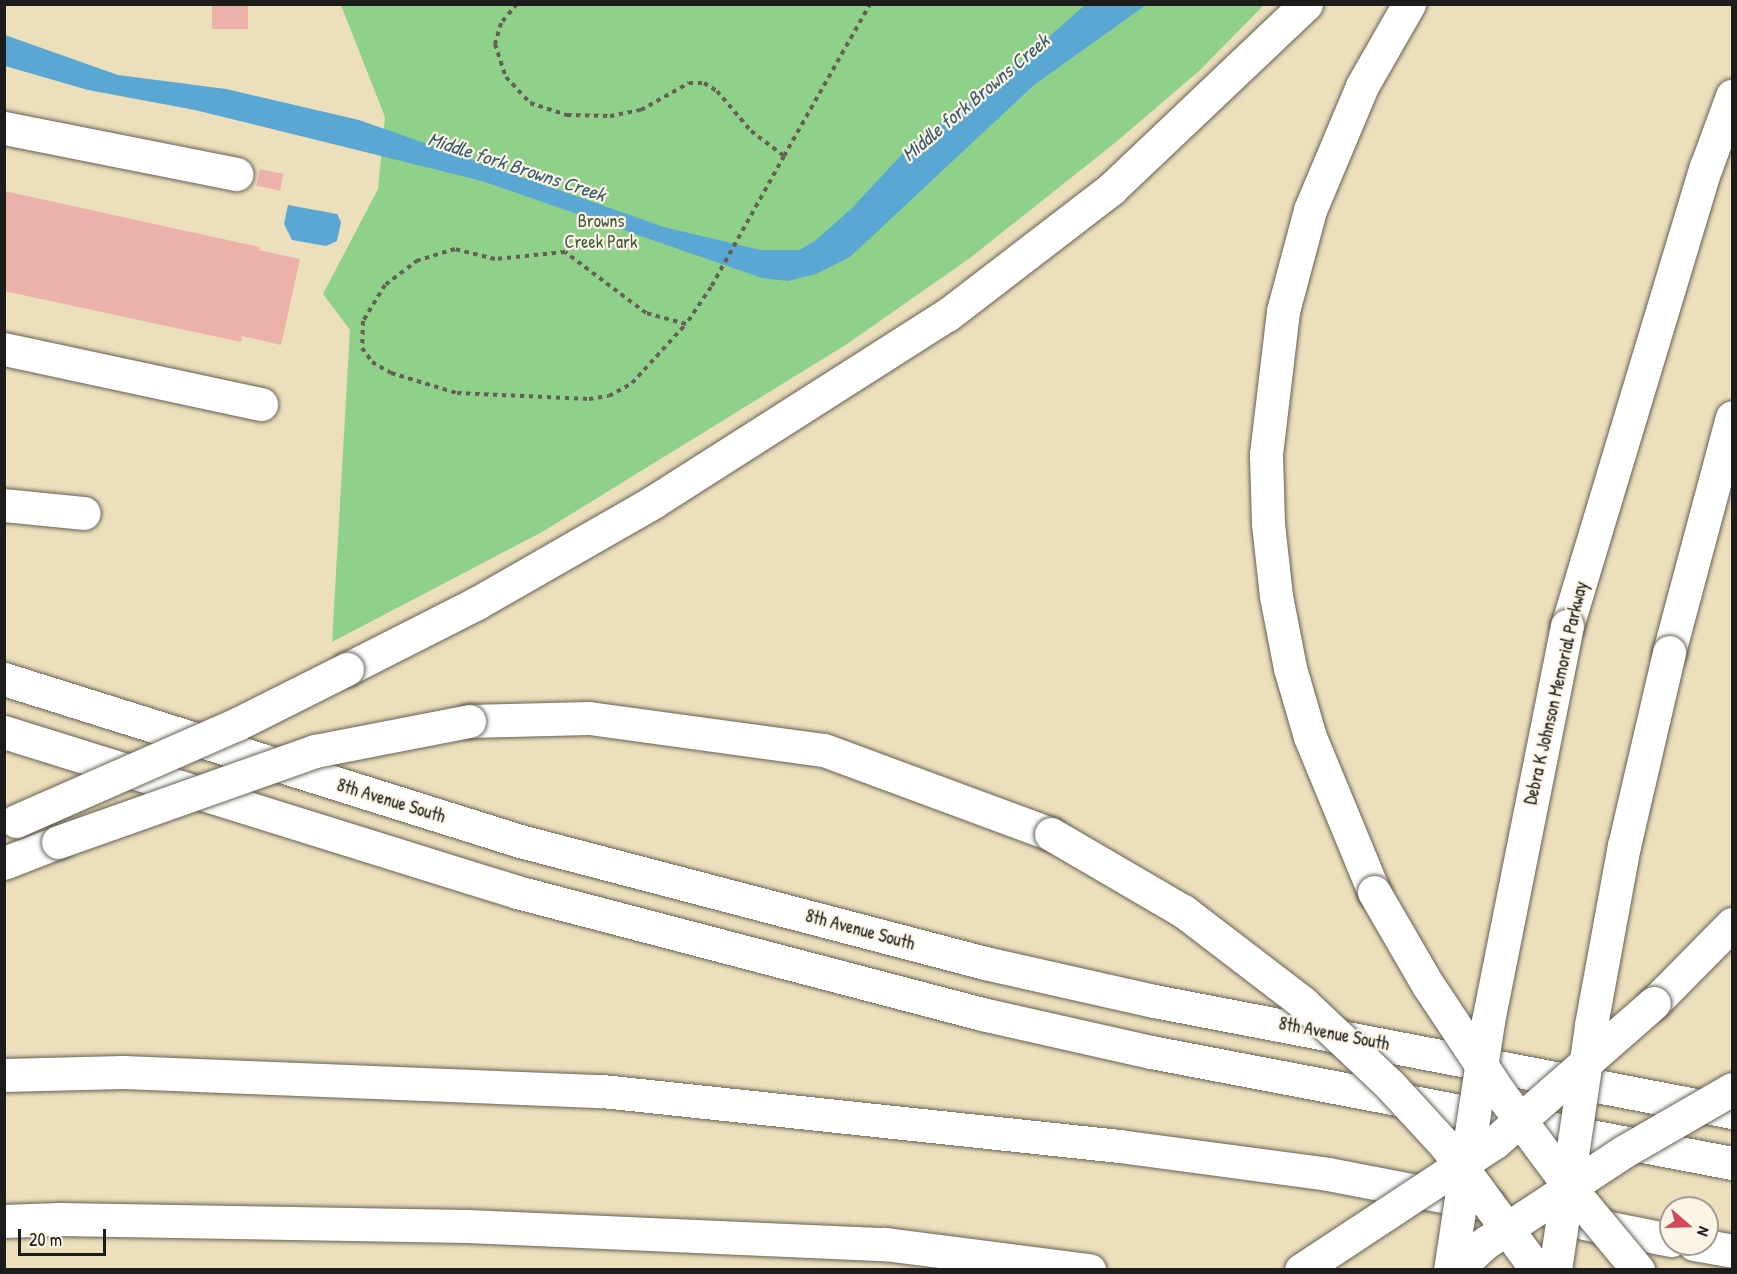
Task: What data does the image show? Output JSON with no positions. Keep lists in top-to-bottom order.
{
  "streets": {
    "main road": ["Debra K Johnson Memorial Parkway", "8th Avenue South"]
  },
  "water": ["Middle fork Browns Creek"],
  "parks": ["Browns Creek Park"],
  "scale_bar": "20 m",
  "north": "right"
}
